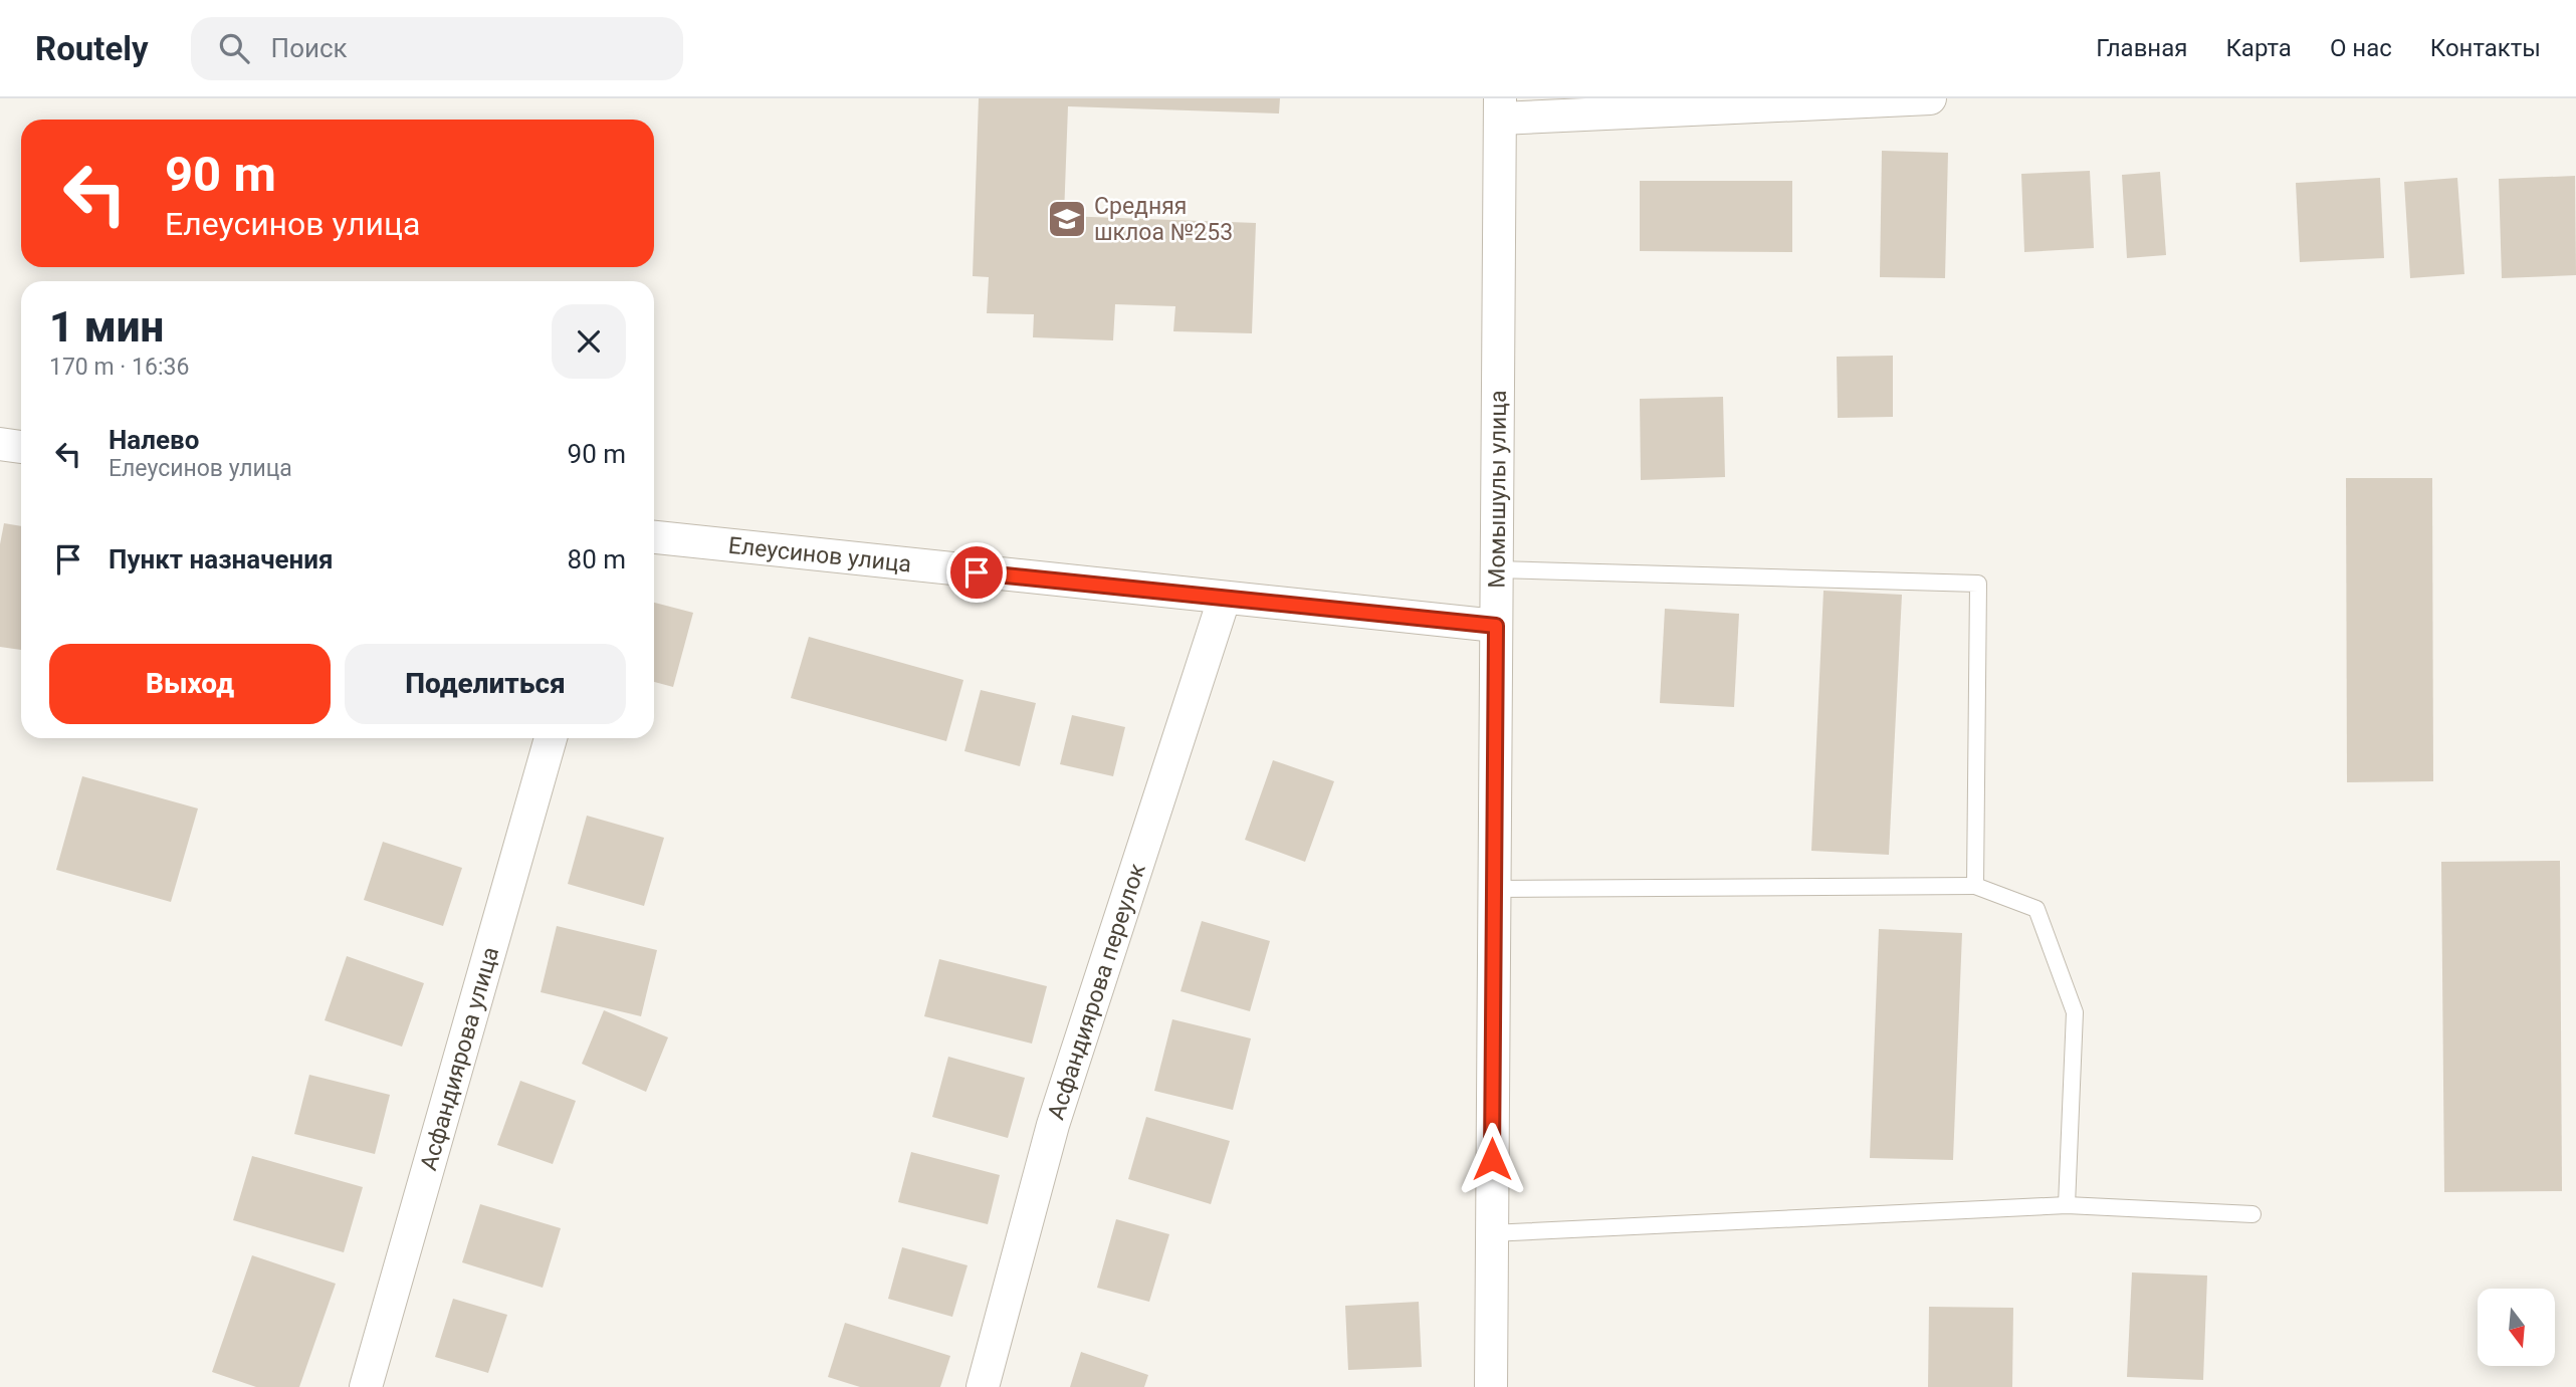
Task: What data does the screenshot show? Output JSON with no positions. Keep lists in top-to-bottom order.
{
  "streets": {
    "street": [
      "Момышулы улица",
      "Елеусинов улица",
      "Асфандиярова переулок",
      "Асфандиярова улица"
    ]
  },
  "crossings": [
    ["Момышулы улица", "Елеусинов улица"],
    ["Елеусинов улица", "Асфандиярова переулок"]
  ],
  "places": {
    "school or university": ["Средняя шклоа №253"]
  },
  "north": "bottom",
  "page": {
    "header": "Routely",
    "search": "Поиск",
    "nav": [
      "Главная",
      "Карта",
      "О нас",
      "Контакты"
    ],
    "turn": ["90 m", "Елеусинов улица"],
    "heading": ["1 мин", "170 m · 16:36"],
    "list": [
      {
        "name": "Налево",
        "note": "Елеусинов улица",
        "value": "90 m"
      },
      {
        "name": "Пункт назначения",
        "value": "80 m"
      }
    ],
    "buttons": ["Выход", "Поделиться"]
  }
}
